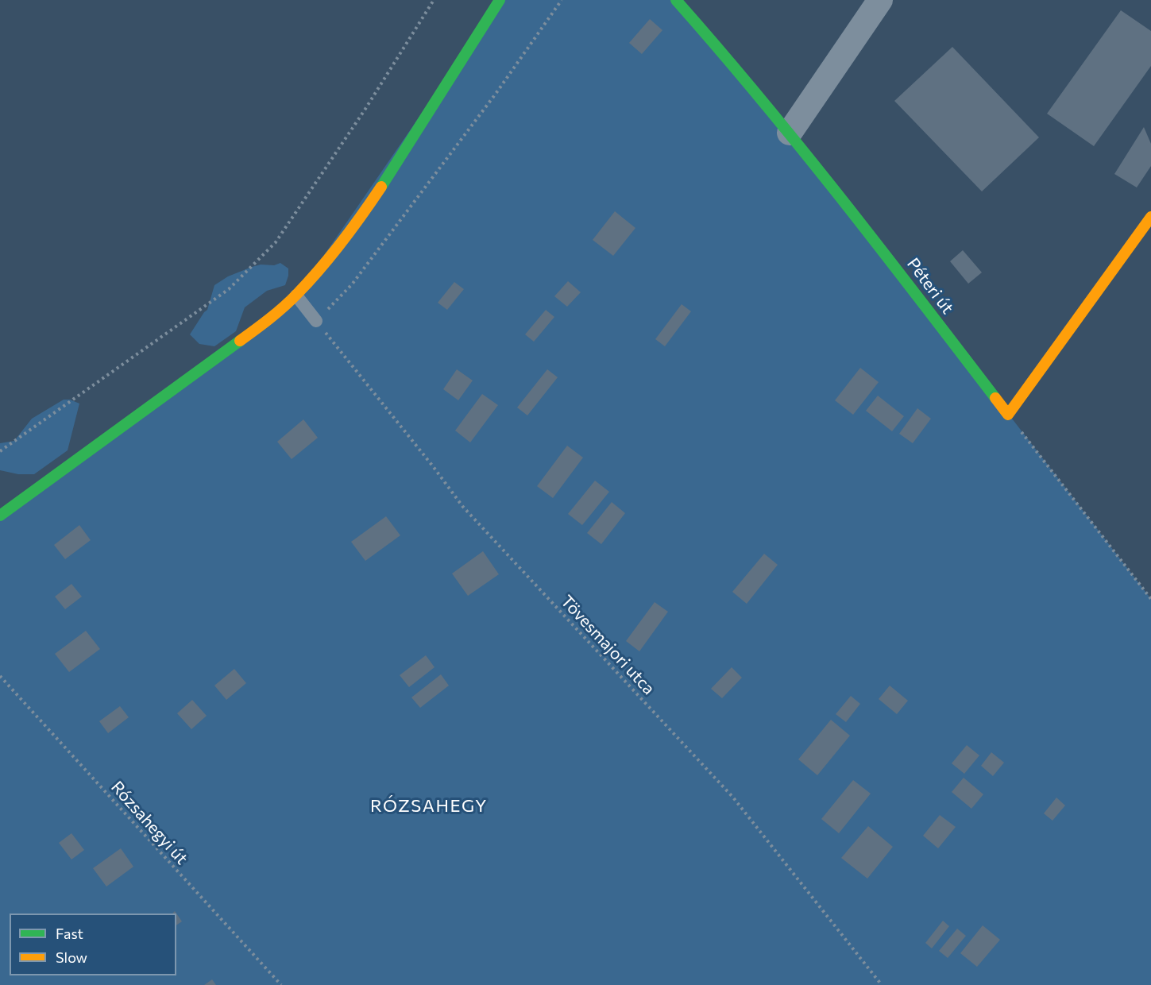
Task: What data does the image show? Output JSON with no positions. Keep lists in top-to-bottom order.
{
  "streets": {
    "street": ["Péteri út"],
    "path": ["Tövesmajori utca", "Rózsahegyi út"]
  },
  "districts": ["RÓZSAHEGY"],
  "legend": ["Fast", "Slow"]
}
